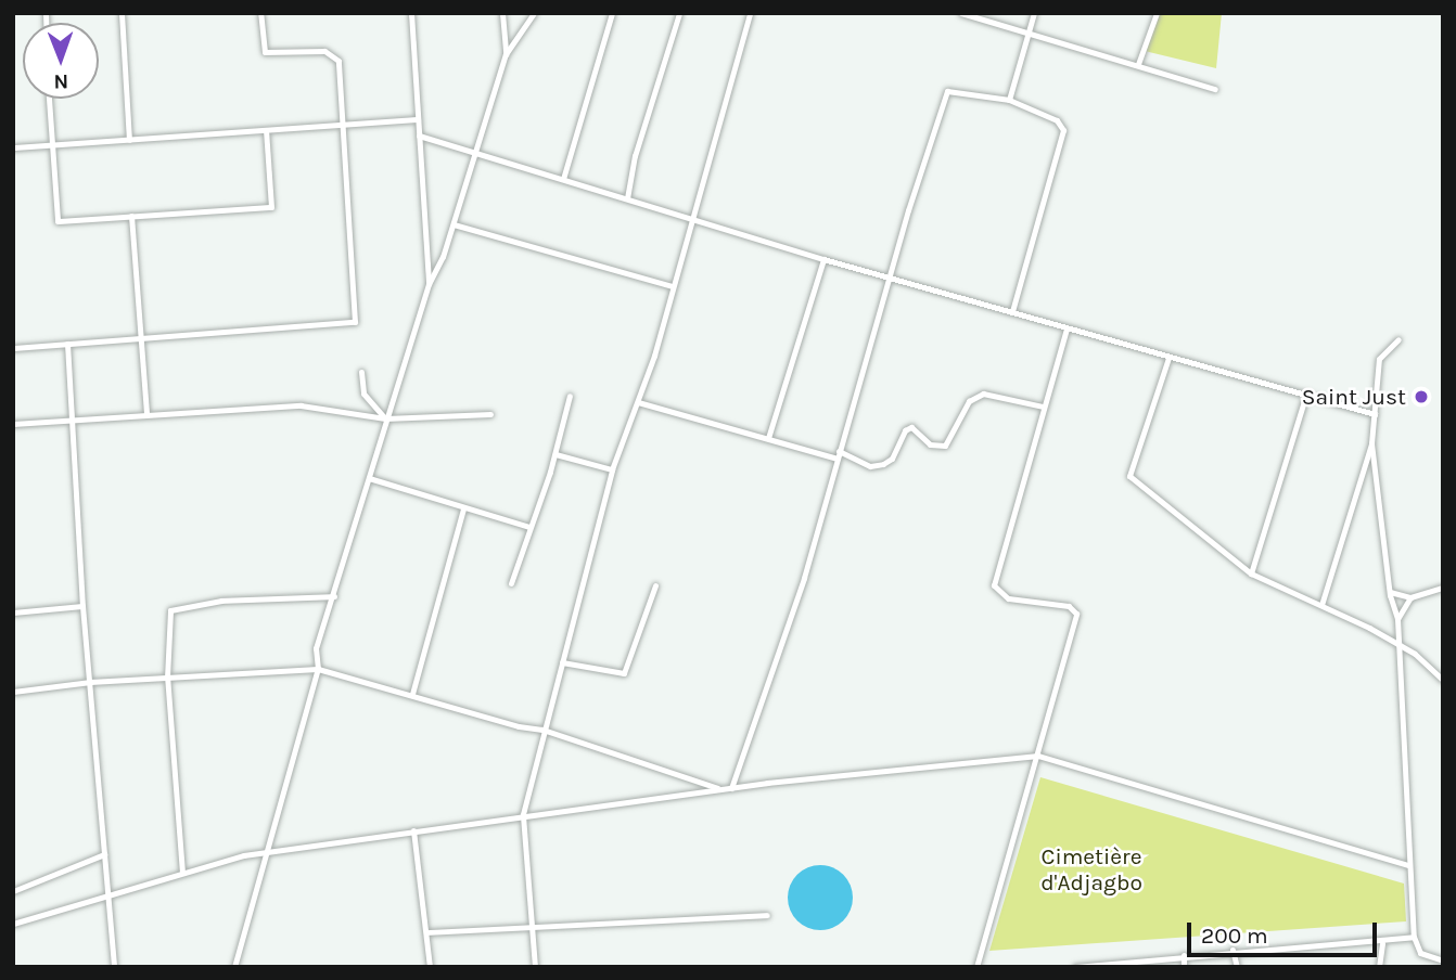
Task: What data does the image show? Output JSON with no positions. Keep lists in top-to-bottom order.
{
  "parks": ["Cimetière d'Adjagbo"],
  "places": ["Saint Just"],
  "scale_bar": "200 m",
  "north": "bottom"
}
